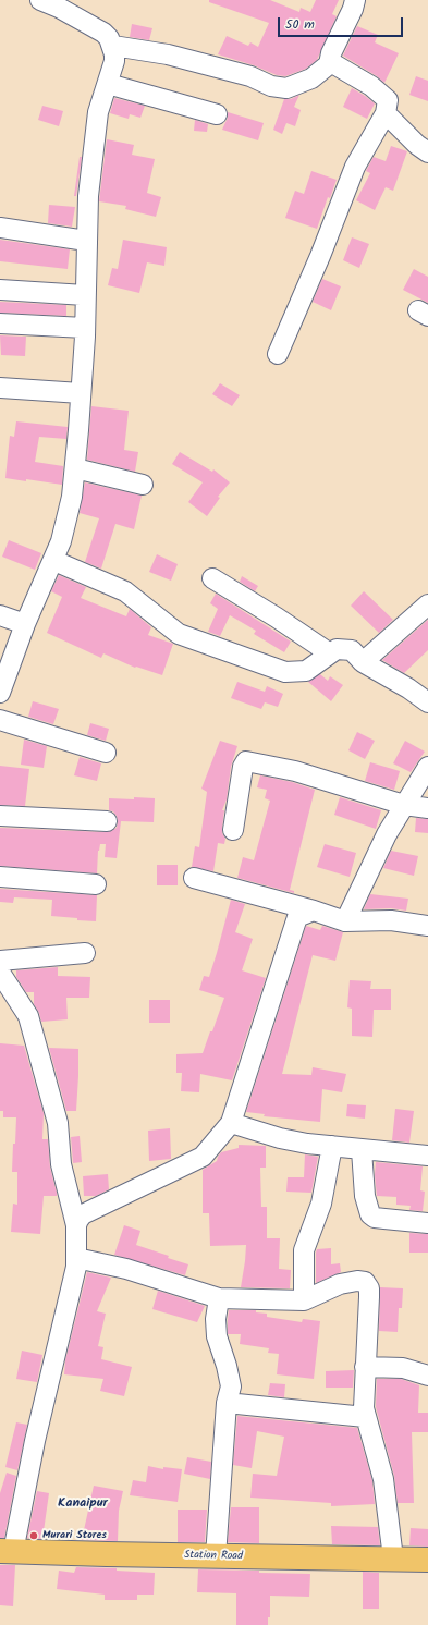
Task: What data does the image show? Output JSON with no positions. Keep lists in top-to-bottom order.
{
  "streets": {
    "main road": ["Station Road"]
  },
  "districts": ["Kanaipur"],
  "places": ["Murari Stores"],
  "scale_bar": "50 m"
}
